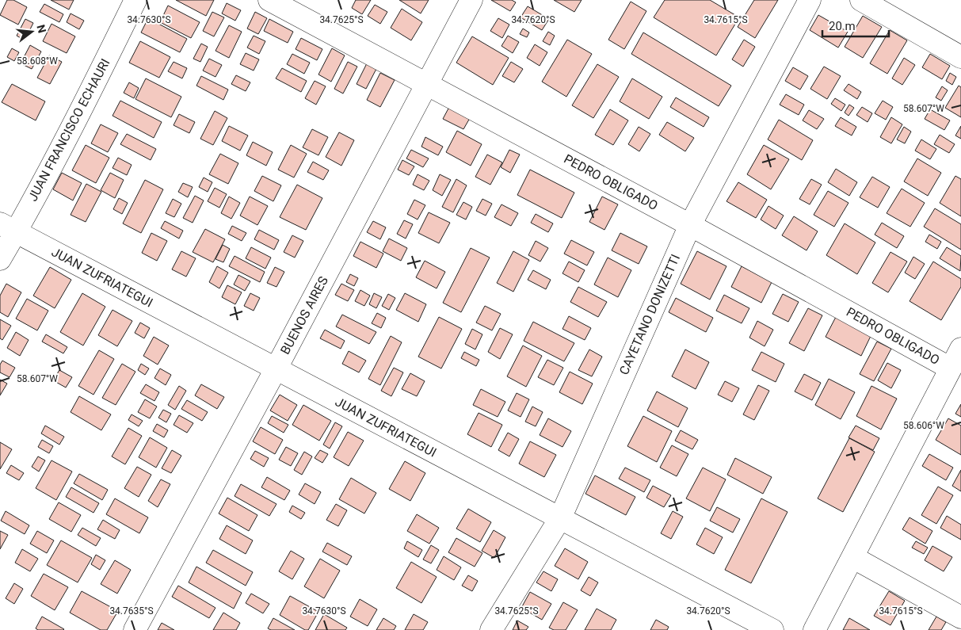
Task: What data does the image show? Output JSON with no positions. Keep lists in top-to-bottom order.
{
  "streets": {
    "street": [
      "JUAN FRANCISCO ECHAURI",
      "PEDRO OBLIGADO",
      "JUAN ZUFRIATEGUI",
      "CAYETANO DONIZETTI",
      "BUENOS AIRES"
    ]
  },
  "crossings": [
    ["JUAN FRANCISCO ECHAURI", "JUAN ZUFRIATEGUI"],
    ["PEDRO OBLIGADO", "CAYETANO DONIZETTI"],
    ["PEDRO OBLIGADO", "BUENOS AIRES"],
    ["JUAN ZUFRIATEGUI", "CAYETANO DONIZETTI"],
    ["JUAN ZUFRIATEGUI", "BUENOS AIRES"]
  ],
  "scale_bar": "20 m",
  "north": "right",
  "coordinates": [
    "34.7630°S",
    "34.7625°S",
    "34.7620°S",
    "34.7615°S",
    "58.608°W",
    "58.607°W",
    "58.606°W",
    "34.7635°S"
  ]
}
